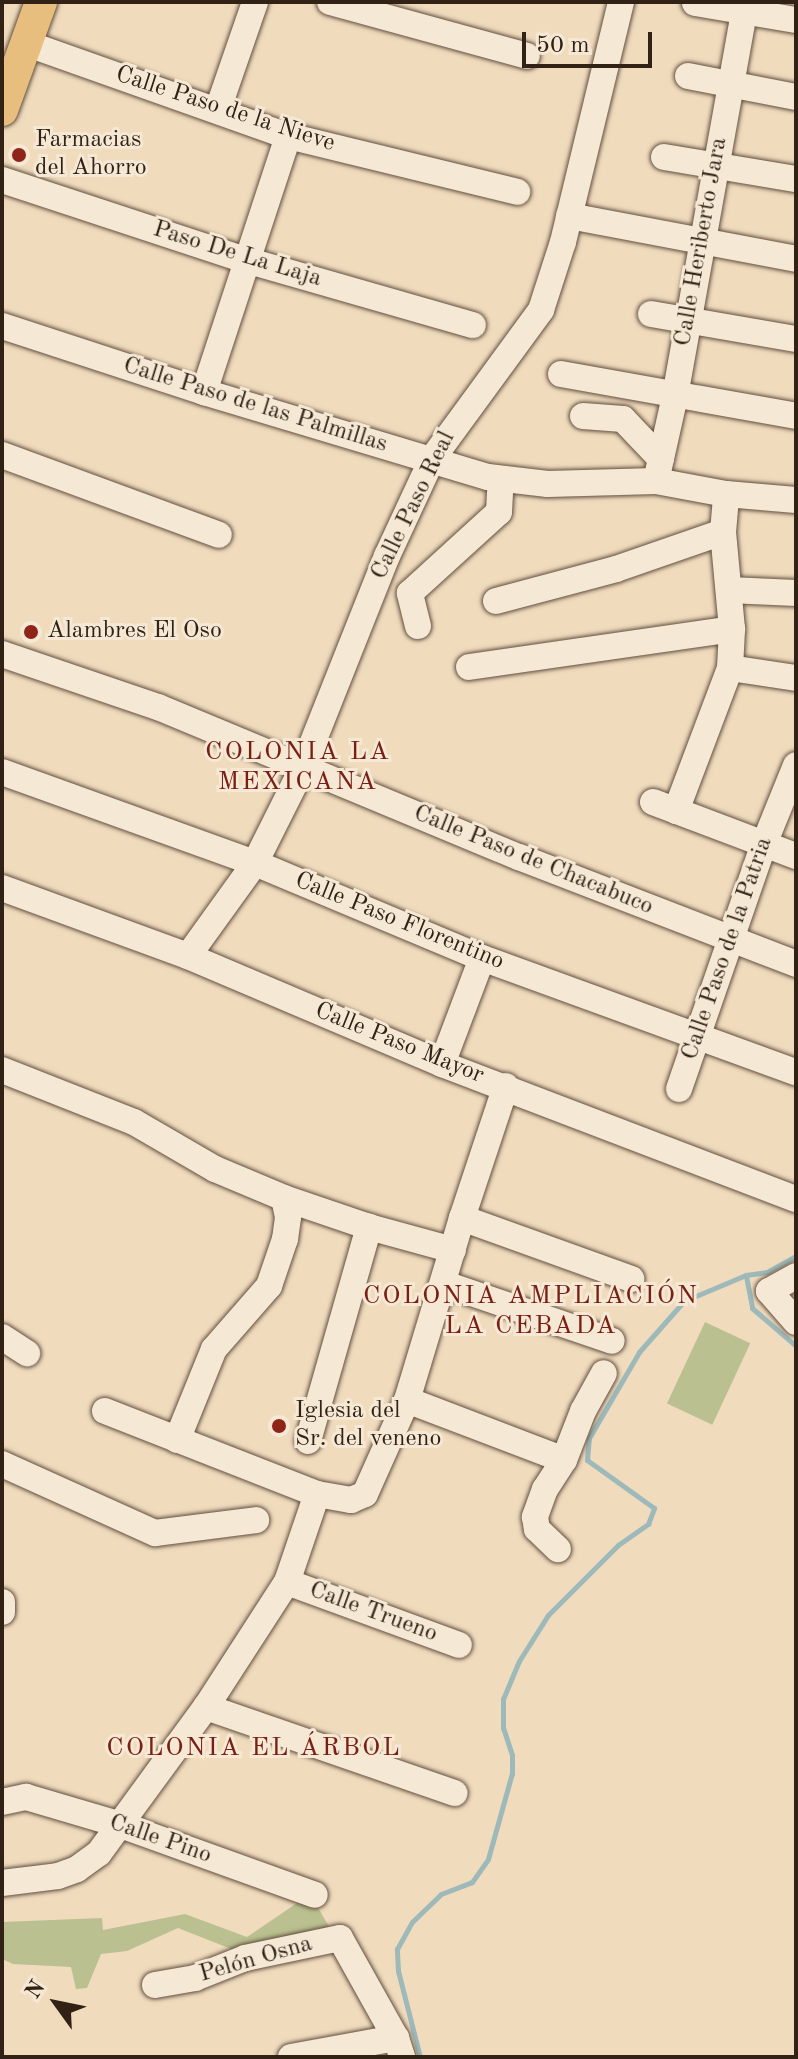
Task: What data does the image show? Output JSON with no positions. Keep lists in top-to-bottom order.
{
  "streets": {
    "street": [
      "Calle Paso de la Nieve",
      "Calle Heriberto Jara",
      "Paso De La Laja",
      "Calle Paso de las Palmillas",
      "Calle Paso Real",
      "Calle Paso de Chacabuco",
      "Calle Paso Florentino",
      "Calle Paso de la Patria",
      "Calle Paso Mayor",
      "Calle Trueno",
      "Calle Pino",
      "Pelón Osna"
    ]
  },
  "crossings": [
    ["Calle Heriberto Jara", "Calle Paso de las Palmillas"],
    ["Calle Paso de las Palmillas", "Calle Paso Real"],
    ["Calle Paso Real", "Calle Paso de Chacabuco"],
    ["Calle Paso Real", "Calle Paso Florentino"],
    ["Calle Paso Real", "Calle Paso Mayor"],
    ["Calle Paso de Chacabuco", "Calle Paso de la Patria"],
    ["Calle Paso Florentino", "Calle Paso de la Patria"]
  ],
  "districts": ["COLONIA LA MEXICANA", "COLONIA AMPLIACIÓN LA CEBADA", "COLONIA EL ÁRBOL"],
  "places": ["Farmacias del Ahorro", "Alambres El Oso", "Iglesia del Sr. del veneno"],
  "scale_bar": "50 m",
  "north": "top left"
}
